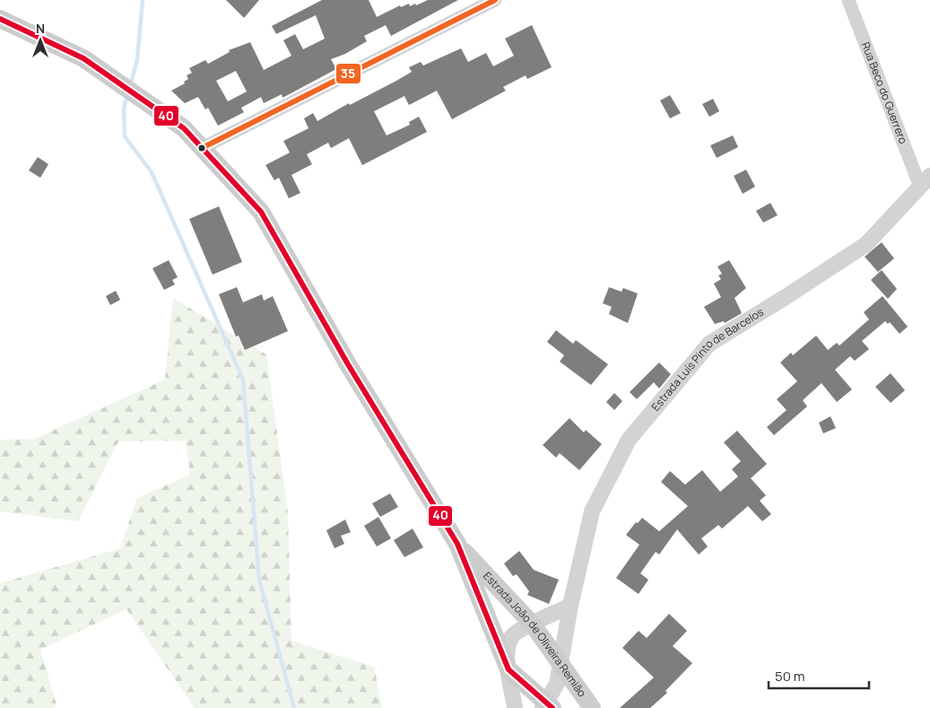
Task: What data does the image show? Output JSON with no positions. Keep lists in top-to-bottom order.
{
  "streets": {
    "main road": ["Estrada João de Oliveira Remião"],
    "street": ["Rua Beco do Guerrero", "Estrada Luís Pinto de Barcelos"]
  },
  "crossings": [
    ["Rua Beco do Guerrero", "Estrada Luís Pinto de Barcelos"],
    ["Estrada Luís Pinto de Barcelos", "Estrada João de Oliveira Remião"]
  ],
  "lines": ["transit line 35", "transit line 40"],
  "scale_bar": "50 m",
  "north": "top"
}
